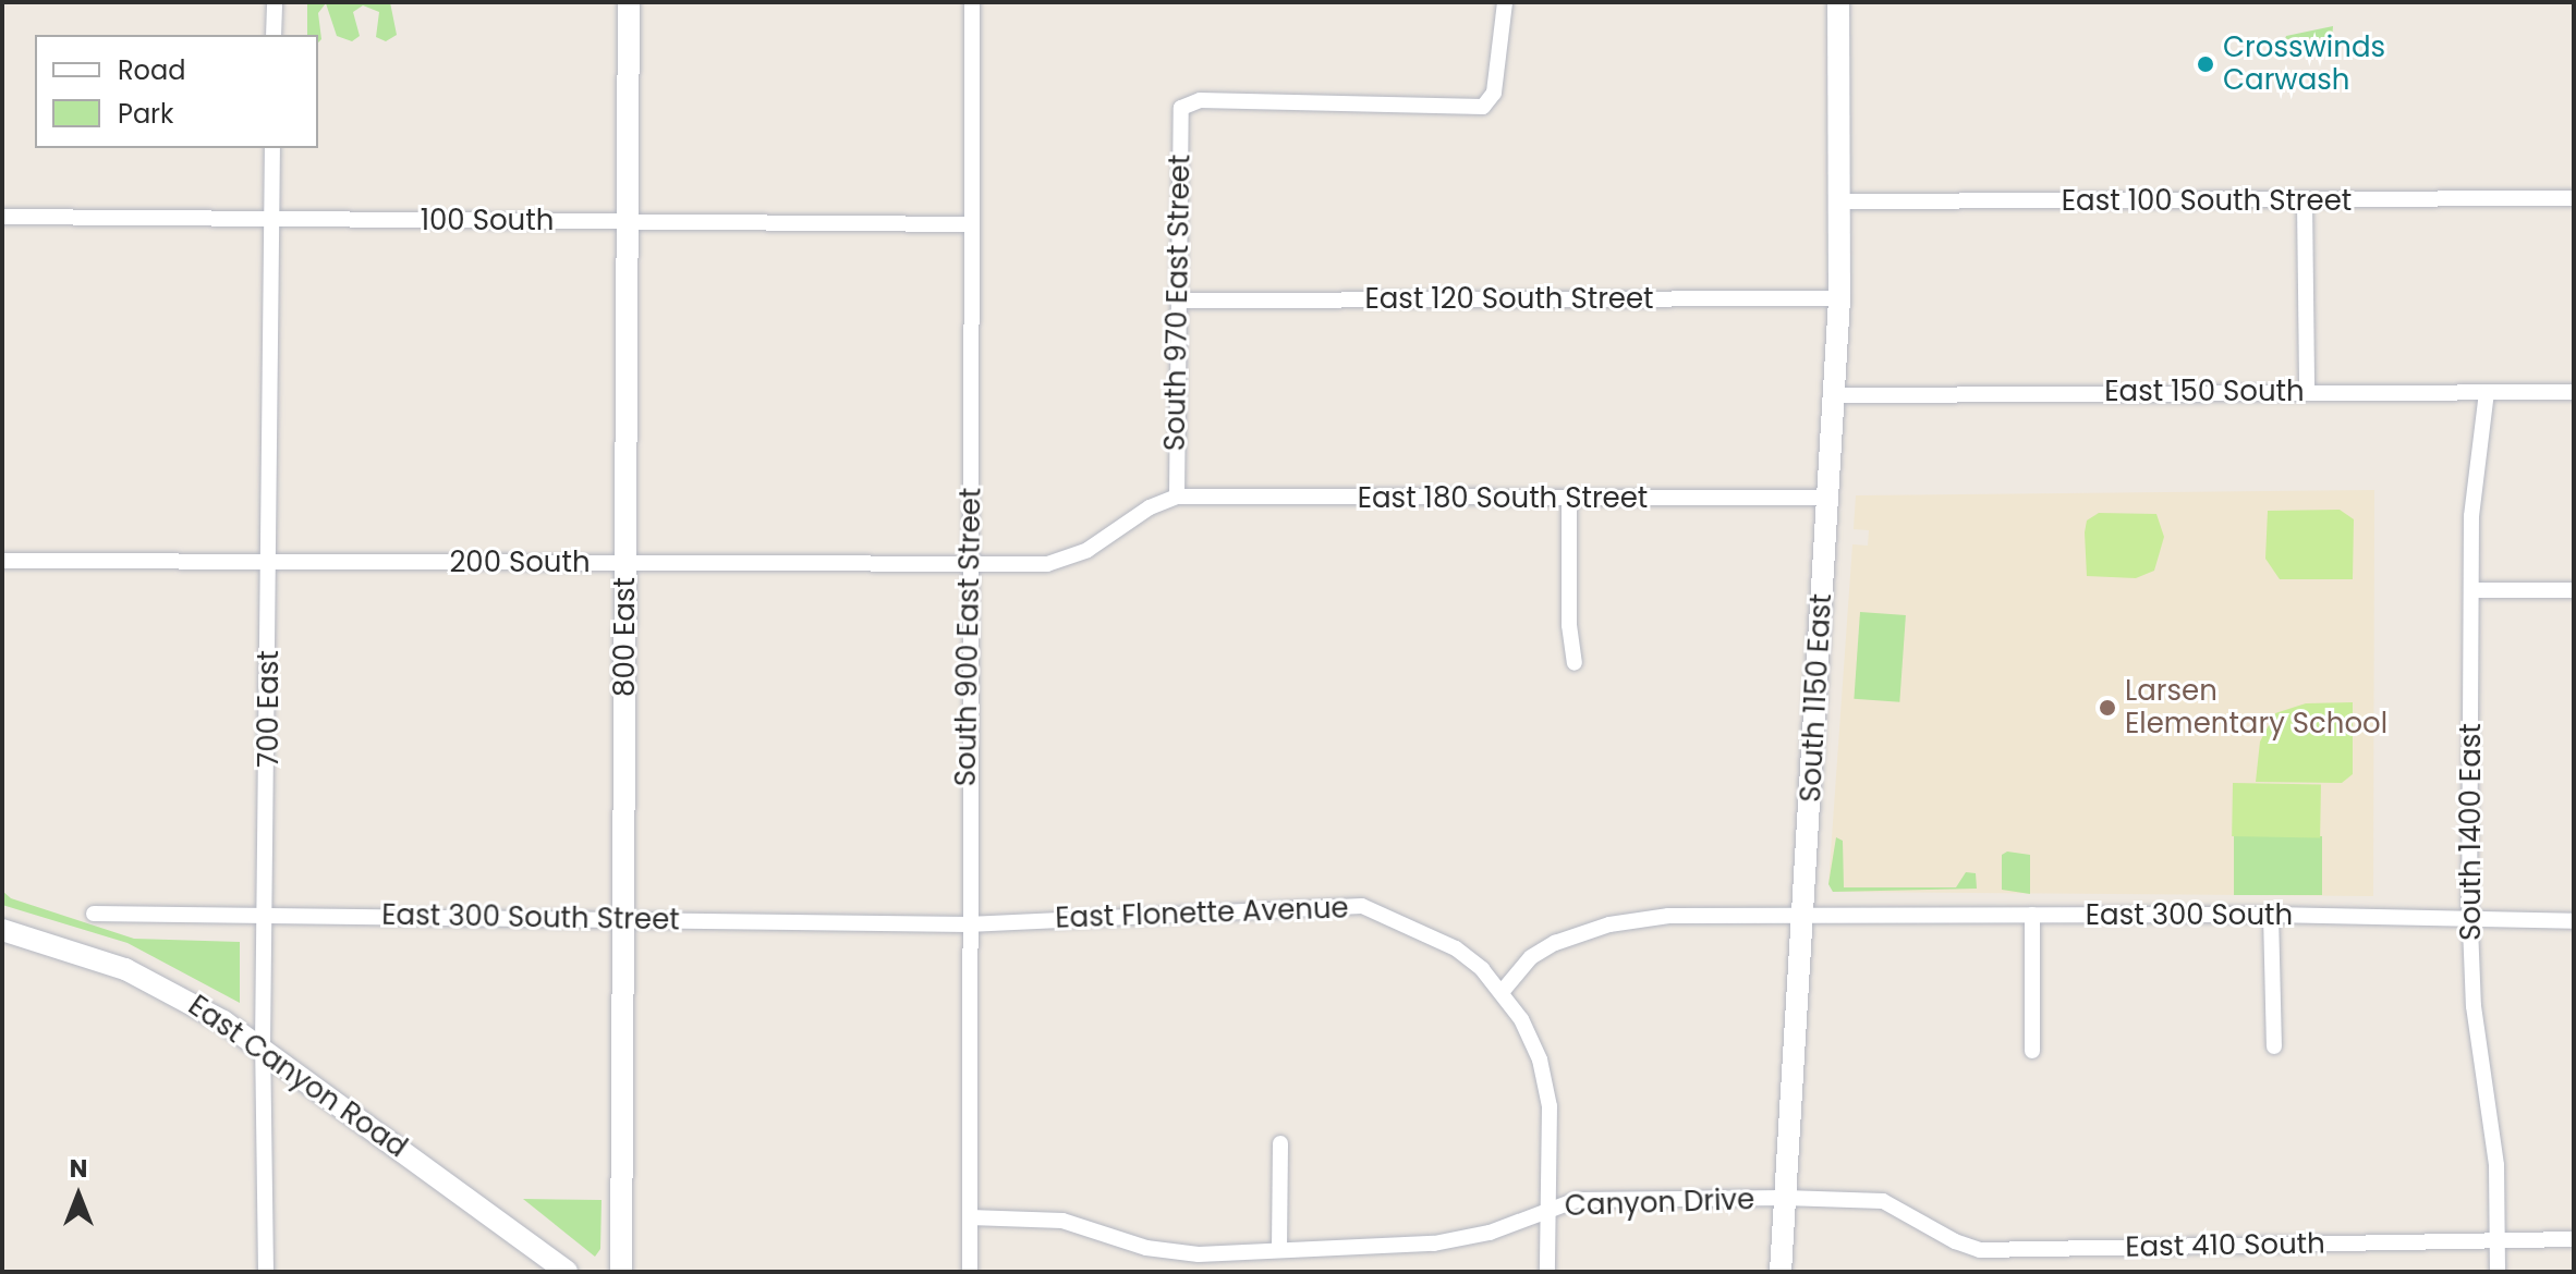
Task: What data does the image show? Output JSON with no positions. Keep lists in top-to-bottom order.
{
  "streets": {
    "street": [
      "East 100 South Street",
      "100 South",
      "East 120 South Street",
      "South 970 East Street",
      "East 150 South",
      "East 180 South Street",
      "200 South",
      "800 East",
      "South 900 East Street",
      "South 1150 East",
      "700 East",
      "South 1400 East",
      "East Flonette Avenue",
      "East 300 South",
      "East 300 South Street",
      "East Canyon Road",
      "Canyon Drive",
      "East 410 South"
    ]
  },
  "crossings": [
    ["East 100 South Street", "South 1150 East"],
    ["100 South", "800 East"],
    ["100 South", "South 900 East Street"],
    ["100 South", "700 East"],
    ["East 120 South Street", "South 970 East Street"],
    ["East 120 South Street", "South 1150 East"],
    ["South 970 East Street", "East 180 South Street"],
    ["South 970 East Street", "200 South"],
    ["East 150 South", "South 1150 East"],
    ["East 150 South", "South 1400 East"],
    ["East 180 South Street", "200 South"],
    ["East 180 South Street", "South 1150 East"],
    ["200 South", "800 East"],
    ["200 South", "South 900 East Street"],
    ["200 South", "700 East"],
    ["800 East", "East 300 South Street"],
    ["South 900 East Street", "East Flonette Avenue"],
    ["South 900 East Street", "East 300 South Street"],
    ["South 900 East Street", "Canyon Drive"],
    ["South 1150 East", "East 300 South"],
    ["South 1150 East", "Canyon Drive"],
    ["South 1150 East", "East 410 South"],
    ["700 East", "East 300 South Street"],
    ["700 East", "East Canyon Road"],
    ["South 1400 East", "East 300 South"],
    ["South 1400 East", "East 410 South"],
    ["East Flonette Avenue", "East 300 South Street"],
    ["East Flonette Avenue", "Canyon Drive"],
    ["Canyon Drive", "East 410 South"]
  ],
  "places": ["Crosswinds Carwash", "Larsen Elementary School"],
  "legend": ["Road", "Park"],
  "north": "top"
}
